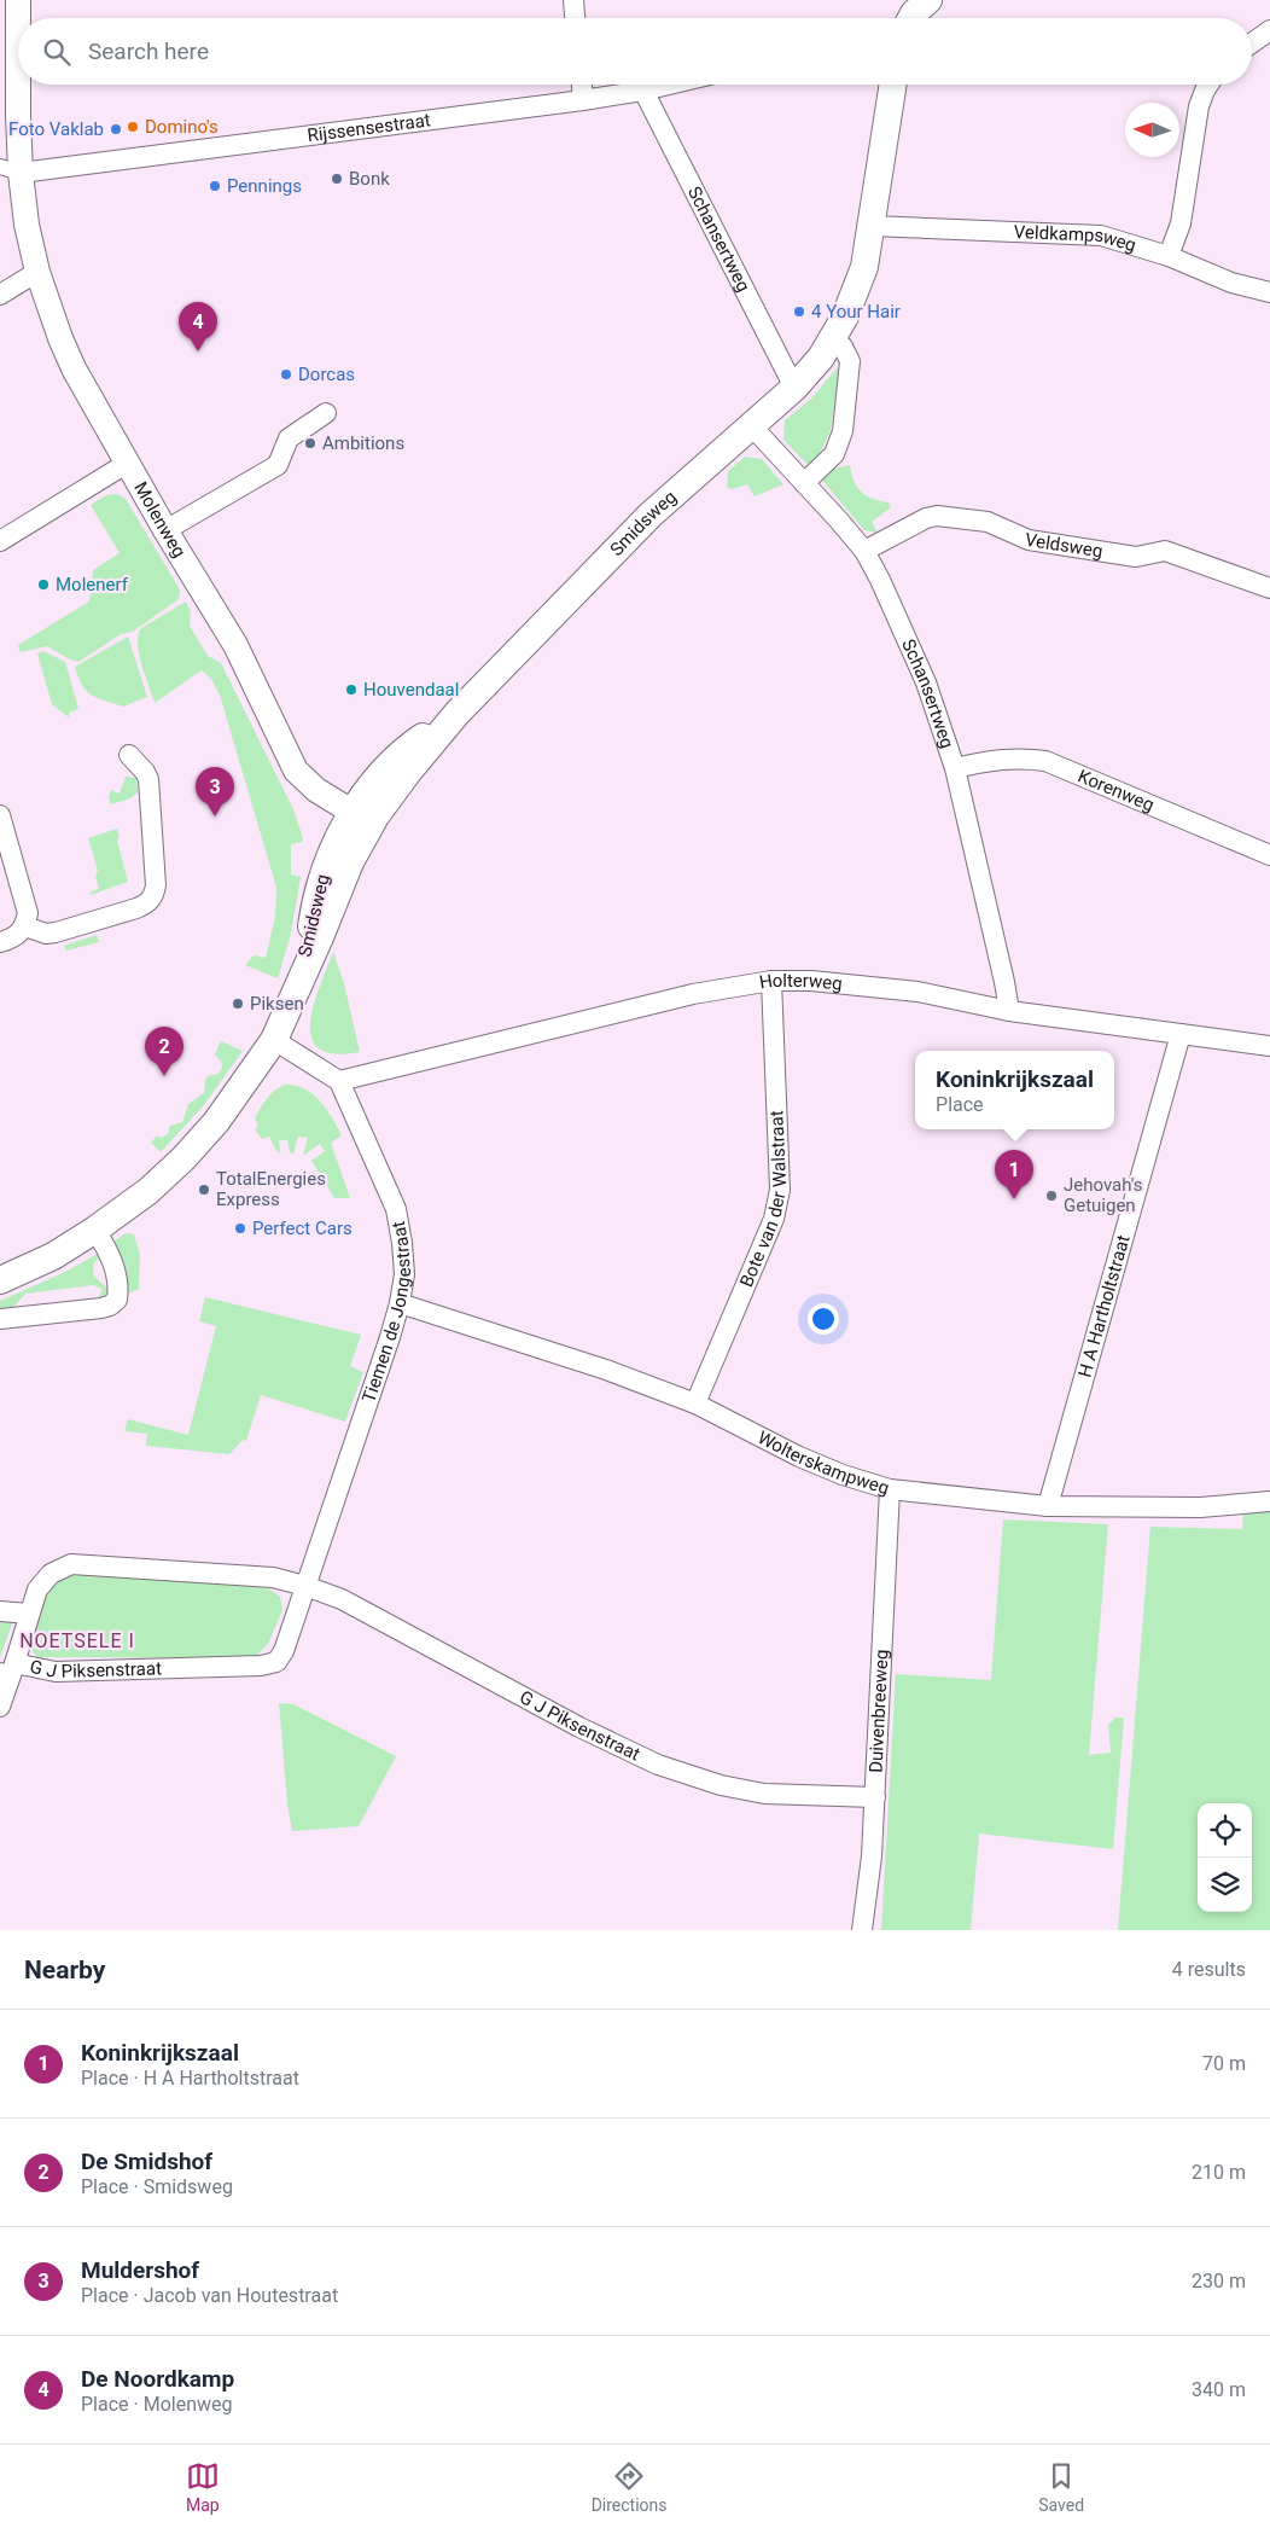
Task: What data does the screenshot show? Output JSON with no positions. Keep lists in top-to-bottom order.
{
  "streets": {
    "main road": ["Smidsweg"],
    "street": [
      "Rijssensestraat",
      "Schansertweg",
      "Veldkampsweg",
      "Molenweg",
      "Veldsweg",
      "Korenweg",
      "Holterweg",
      "Bote van der Walstraat",
      "H A Hartholtstraat",
      "Tiemen de Jongestraat",
      "Wolterskampweg",
      "G J Piksenstraat",
      "Duivenbreeweg"
    ]
  },
  "crossings": [
    ["Rijssensestraat", "Schansertweg"],
    ["Rijssensestraat", "Molenweg"],
    ["Schansertweg", "Smidsweg"],
    ["Schansertweg", "Veldsweg"],
    ["Schansertweg", "Korenweg"],
    ["Schansertweg", "Holterweg"],
    ["Veldkampsweg", "Smidsweg"],
    ["Molenweg", "Smidsweg"],
    ["Holterweg", "Bote van der Walstraat"],
    ["Holterweg", "H A Hartholtstraat"],
    ["Holterweg", "Tiemen de Jongestraat"],
    ["Bote van der Walstraat", "Wolterskampweg"],
    ["H A Hartholtstraat", "Wolterskampweg"],
    ["Tiemen de Jongestraat", "Wolterskampweg"],
    ["Tiemen de Jongestraat", "G J Piksenstraat"],
    ["Wolterskampweg", "Duivenbreeweg"],
    ["G J Piksenstraat", "Duivenbreeweg"]
  ],
  "districts": ["NOETSELE I"],
  "places": [
    "Domino's",
    "Foto Vaklab",
    "Bonk",
    "Pennings",
    "4 Your Hair",
    "Dorcas",
    "Ambitions",
    "Molenerf",
    "Houvendaal",
    "Piksen",
    "TotalEnergies Express",
    "Jehovah's Getuigen",
    "Perfect Cars"
  ],
  "north": "left",
  "page": {
    "search": "Search here",
    "pins": [
      "4",
      "3",
      "2",
      "1"
    ],
    "popup": ["Koninkrijkszaal", "Place"],
    "heading": ["Nearby", "4 results"],
    "list": [
      {
        "mark": "1",
        "name": "Koninkrijkszaal",
        "note": "Place · H A Hartholtstraat",
        "value": "70 m"
      },
      {
        "mark": "2",
        "name": "De Smidshof",
        "note": "Place · Smidsweg",
        "value": "210 m"
      },
      {
        "mark": "3",
        "name": "Muldershof",
        "note": "Place · Jacob van Houtestraat",
        "value": "230 m"
      },
      {
        "mark": "4",
        "name": "De Noordkamp",
        "note": "Place · Molenweg",
        "value": "340 m"
      }
    ],
    "nav": ["Map", "Directions", "Saved"]
  }
}
